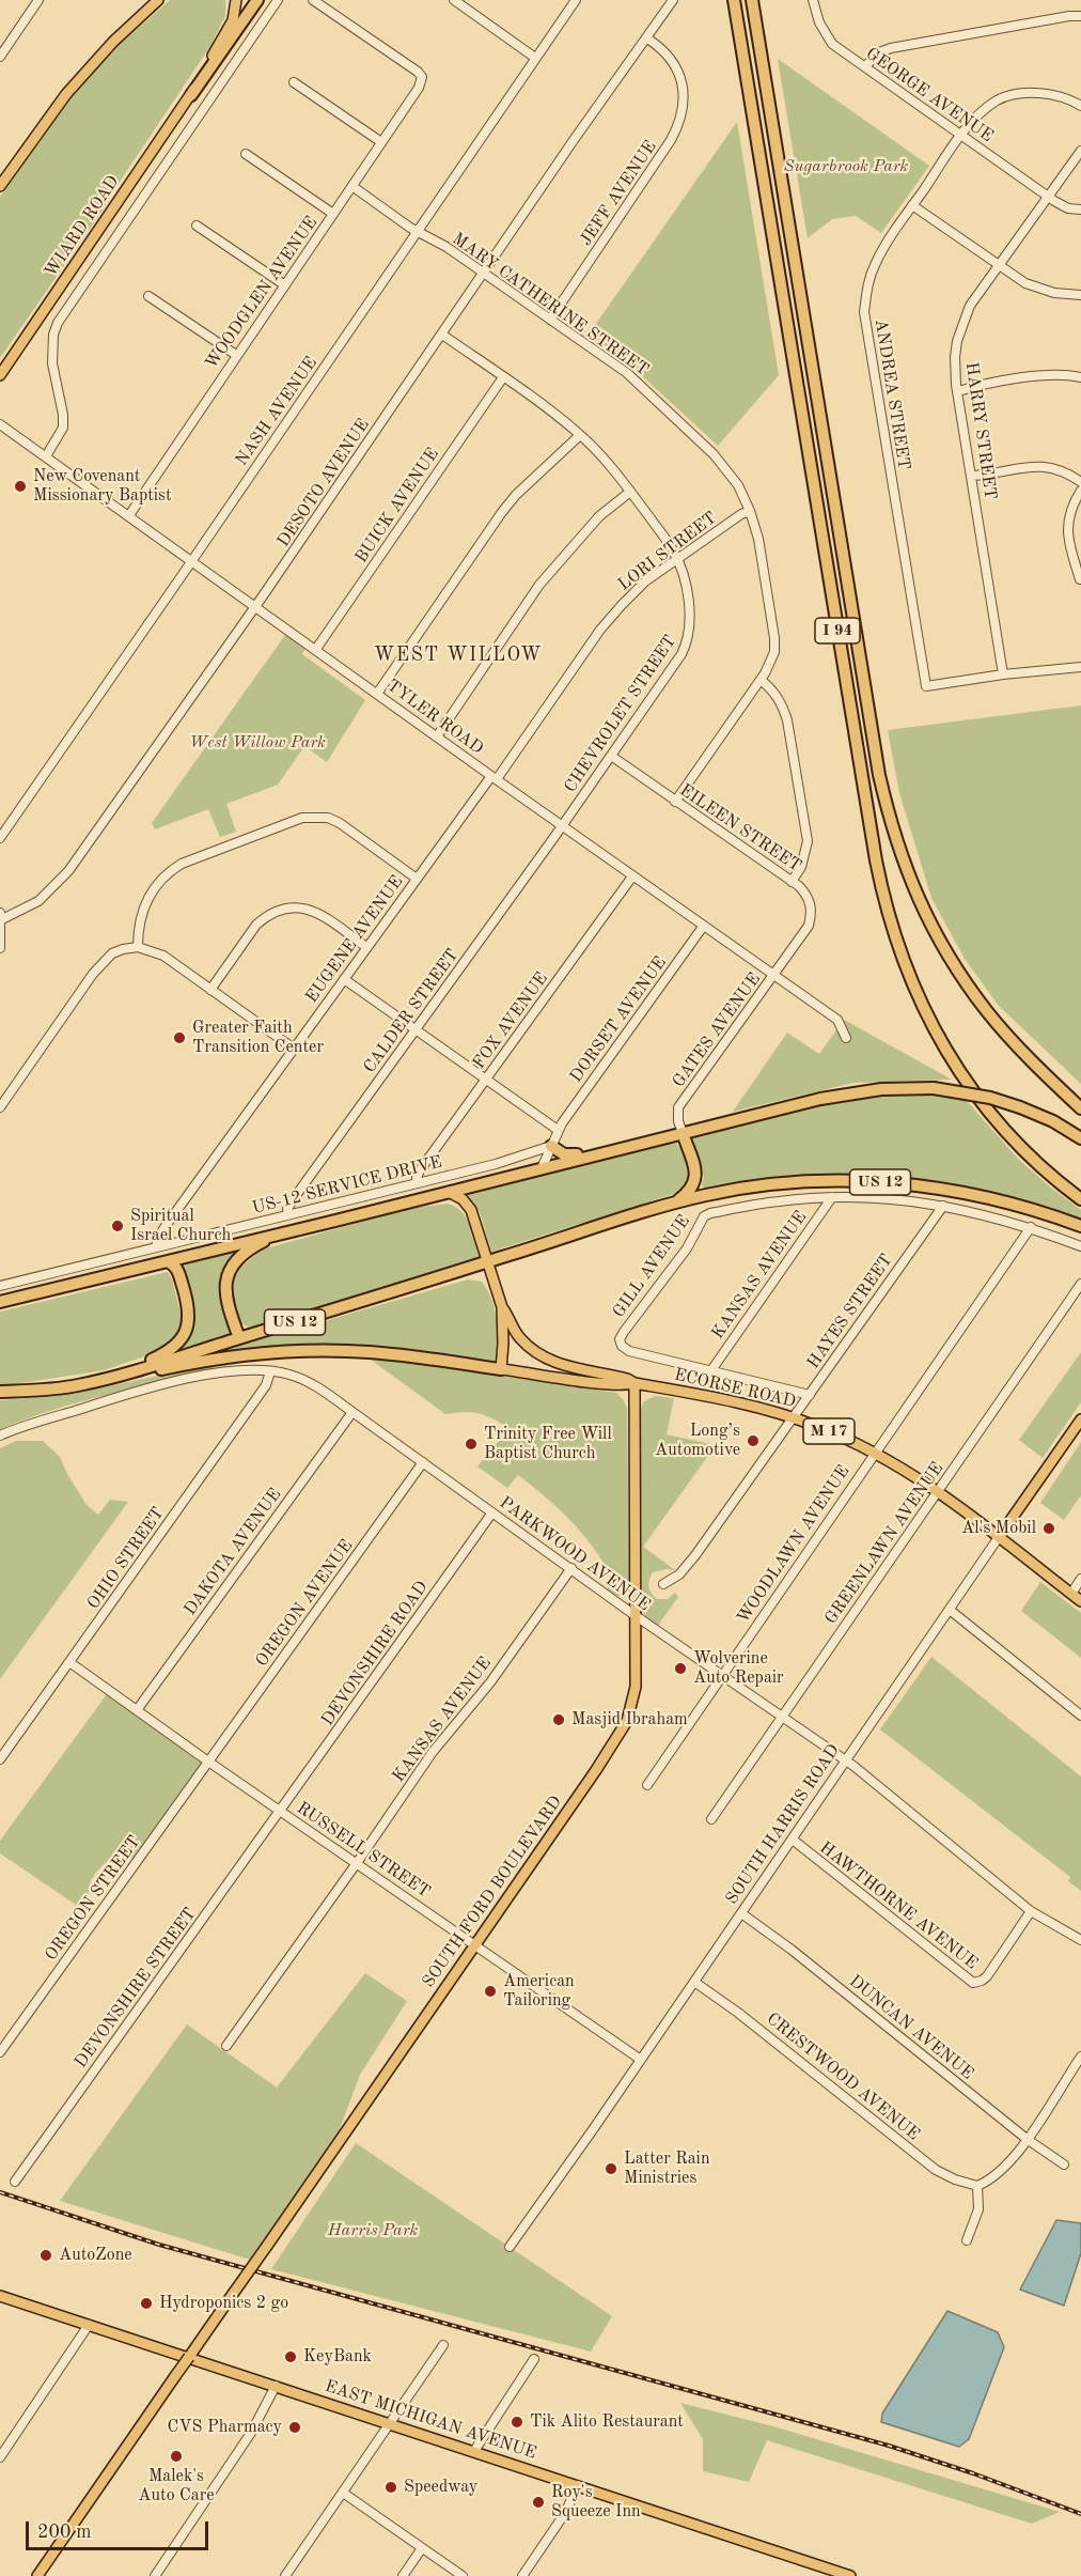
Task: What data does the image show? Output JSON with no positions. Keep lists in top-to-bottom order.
{
  "streets": {
    "highway": ["I 94", "US 12"],
    "main road": [
      "WIARD ROAD",
      "ECORSE ROAD",
      "M 17",
      "SOUTH HARRIS ROAD",
      "SOUTH FORD BOULEVARD",
      "EAST MICHIGAN AVENUE"
    ],
    "street": [
      "GEORGE AVENUE",
      "JEFF AVENUE",
      "WOODGLEN AVENUE",
      "MARY CATHERINE STREET",
      "ANDREA STREET",
      "NASH AVENUE",
      "HARRY STREET",
      "DESOTO AVENUE",
      "BUICK AVENUE",
      "LORI STREET",
      "CHEVROLET STREET",
      "TYLER ROAD",
      "EILEEN STREET",
      "EUGENE AVENUE",
      "CALDER STREET",
      "DORSET AVENUE",
      "FOX AVENUE",
      "GATES AVENUE",
      "US-12 SERVICE DRIVE",
      "GILL AVENUE",
      "KANSAS AVENUE",
      "HAYES STREET",
      "GREENLAWN AVENUE",
      "WOODLAWN AVENUE",
      "DAKOTA AVENUE",
      "PARKWOOD AVENUE",
      "OHIO STREET",
      "OREGON AVENUE",
      "DEVONSHIRE ROAD",
      "RUSSELL STREET",
      "OREGON STREET",
      "HAWTHORNE AVENUE",
      "DEVONSHIRE STREET",
      "DUNCAN AVENUE",
      "CRESTWOOD AVENUE"
    ]
  },
  "crossings": [
    ["GEORGE AVENUE", "ANDREA STREET"],
    ["GEORGE AVENUE", "HARRY STREET"],
    ["JEFF AVENUE", "MARY CATHERINE STREET"],
    ["JEFF AVENUE", "DESOTO AVENUE"],
    ["WOODGLEN AVENUE", "MARY CATHERINE STREET"],
    ["WOODGLEN AVENUE", "TYLER ROAD"],
    ["MARY CATHERINE STREET", "NASH AVENUE"],
    ["MARY CATHERINE STREET", "DESOTO AVENUE"],
    ["MARY CATHERINE STREET", "LORI STREET"],
    ["MARY CATHERINE STREET", "EILEEN STREET"],
    ["ANDREA STREET", "HARRY STREET"],
    ["NASH AVENUE", "TYLER ROAD"],
    ["DESOTO AVENUE", "CHEVROLET STREET"],
    ["DESOTO AVENUE", "TYLER ROAD"],
    ["BUICK AVENUE", "CHEVROLET STREET"],
    ["BUICK AVENUE", "TYLER ROAD"],
    ["LORI STREET", "CHEVROLET STREET"],
    ["LORI STREET", "TYLER ROAD"],
    ["LORI STREET", "EUGENE AVENUE"],
    ["CHEVROLET STREET", "TYLER ROAD"],
    ["CHEVROLET STREET", "EILEEN STREET"],
    ["CHEVROLET STREET", "CALDER STREET"],
    ["TYLER ROAD", "EILEEN STREET"],
    ["TYLER ROAD", "EUGENE AVENUE"],
    ["TYLER ROAD", "CALDER STREET"],
    ["TYLER ROAD", "DORSET AVENUE"],
    ["TYLER ROAD", "FOX AVENUE"],
    ["TYLER ROAD", "GATES AVENUE"],
    ["EILEEN STREET", "GATES AVENUE"],
    ["EUGENE AVENUE", "US-12 SERVICE DRIVE"],
    ["CALDER STREET", "US-12 SERVICE DRIVE"],
    ["DORSET AVENUE", "US-12 SERVICE DRIVE"],
    ["FOX AVENUE", "US-12 SERVICE DRIVE"],
    ["US 12", "ECORSE ROAD"],
    ["GILL AVENUE", "KANSAS AVENUE"],
    ["KANSAS AVENUE", "PARKWOOD AVENUE"],
    ["KANSAS AVENUE", "RUSSELL STREET"],
    ["HAYES STREET", "ECORSE ROAD"],
    ["ECORSE ROAD", "GREENLAWN AVENUE"],
    ["ECORSE ROAD", "WOODLAWN AVENUE"],
    ["ECORSE ROAD", "SOUTH HARRIS ROAD"],
    ["ECORSE ROAD", "SOUTH FORD BOULEVARD"],
    ["GREENLAWN AVENUE", "PARKWOOD AVENUE"],
    ["WOODLAWN AVENUE", "PARKWOOD AVENUE"],
    ["DAKOTA AVENUE", "PARKWOOD AVENUE"],
    ["DAKOTA AVENUE", "RUSSELL STREET"],
    ["PARKWOOD AVENUE", "OHIO STREET"],
    ["PARKWOOD AVENUE", "OREGON AVENUE"],
    ["PARKWOOD AVENUE", "DEVONSHIRE ROAD"],
    ["PARKWOOD AVENUE", "SOUTH HARRIS ROAD"],
    ["PARKWOOD AVENUE", "SOUTH FORD BOULEVARD"],
    ["PARKWOOD AVENUE", "HAWTHORNE AVENUE"],
    ["OHIO STREET", "RUSSELL STREET"],
    ["OREGON AVENUE", "RUSSELL STREET"],
    ["OREGON AVENUE", "OREGON STREET"],
    ["DEVONSHIRE ROAD", "RUSSELL STREET"],
    ["DEVONSHIRE ROAD", "DEVONSHIRE STREET"],
    ["SOUTH HARRIS ROAD", "RUSSELL STREET"],
    ["SOUTH HARRIS ROAD", "HAWTHORNE AVENUE"],
    ["SOUTH HARRIS ROAD", "DUNCAN AVENUE"],
    ["SOUTH HARRIS ROAD", "CRESTWOOD AVENUE"],
    ["RUSSELL STREET", "SOUTH FORD BOULEVARD"],
    ["RUSSELL STREET", "OREGON STREET"],
    ["RUSSELL STREET", "DEVONSHIRE STREET"]
  ],
  "districts": ["WEST WILLOW"],
  "parks": ["Sugarbrook Park", "West Willow Park", "Harris Park"],
  "places": [
    "New Covenant Missionary Baptist",
    "Greater Faith Transition Center",
    "Spiritual Israel Church",
    "Long’s Automotive",
    "Trinity Free Will Baptist Church",
    "Al's Mobil",
    "Wolverine Auto Repair",
    "Masjid Ibraham",
    "American Tailoring",
    "Latter Rain Ministries",
    "AutoZone",
    "Hydroponics 2 go",
    "KeyBank",
    "Tik Alito Restaurant",
    "CVS Pharmacy",
    "Malek's Auto Care",
    "Speedway",
    "Roy's Squeeze Inn"
  ],
  "scale_bar": "200 m"
}
